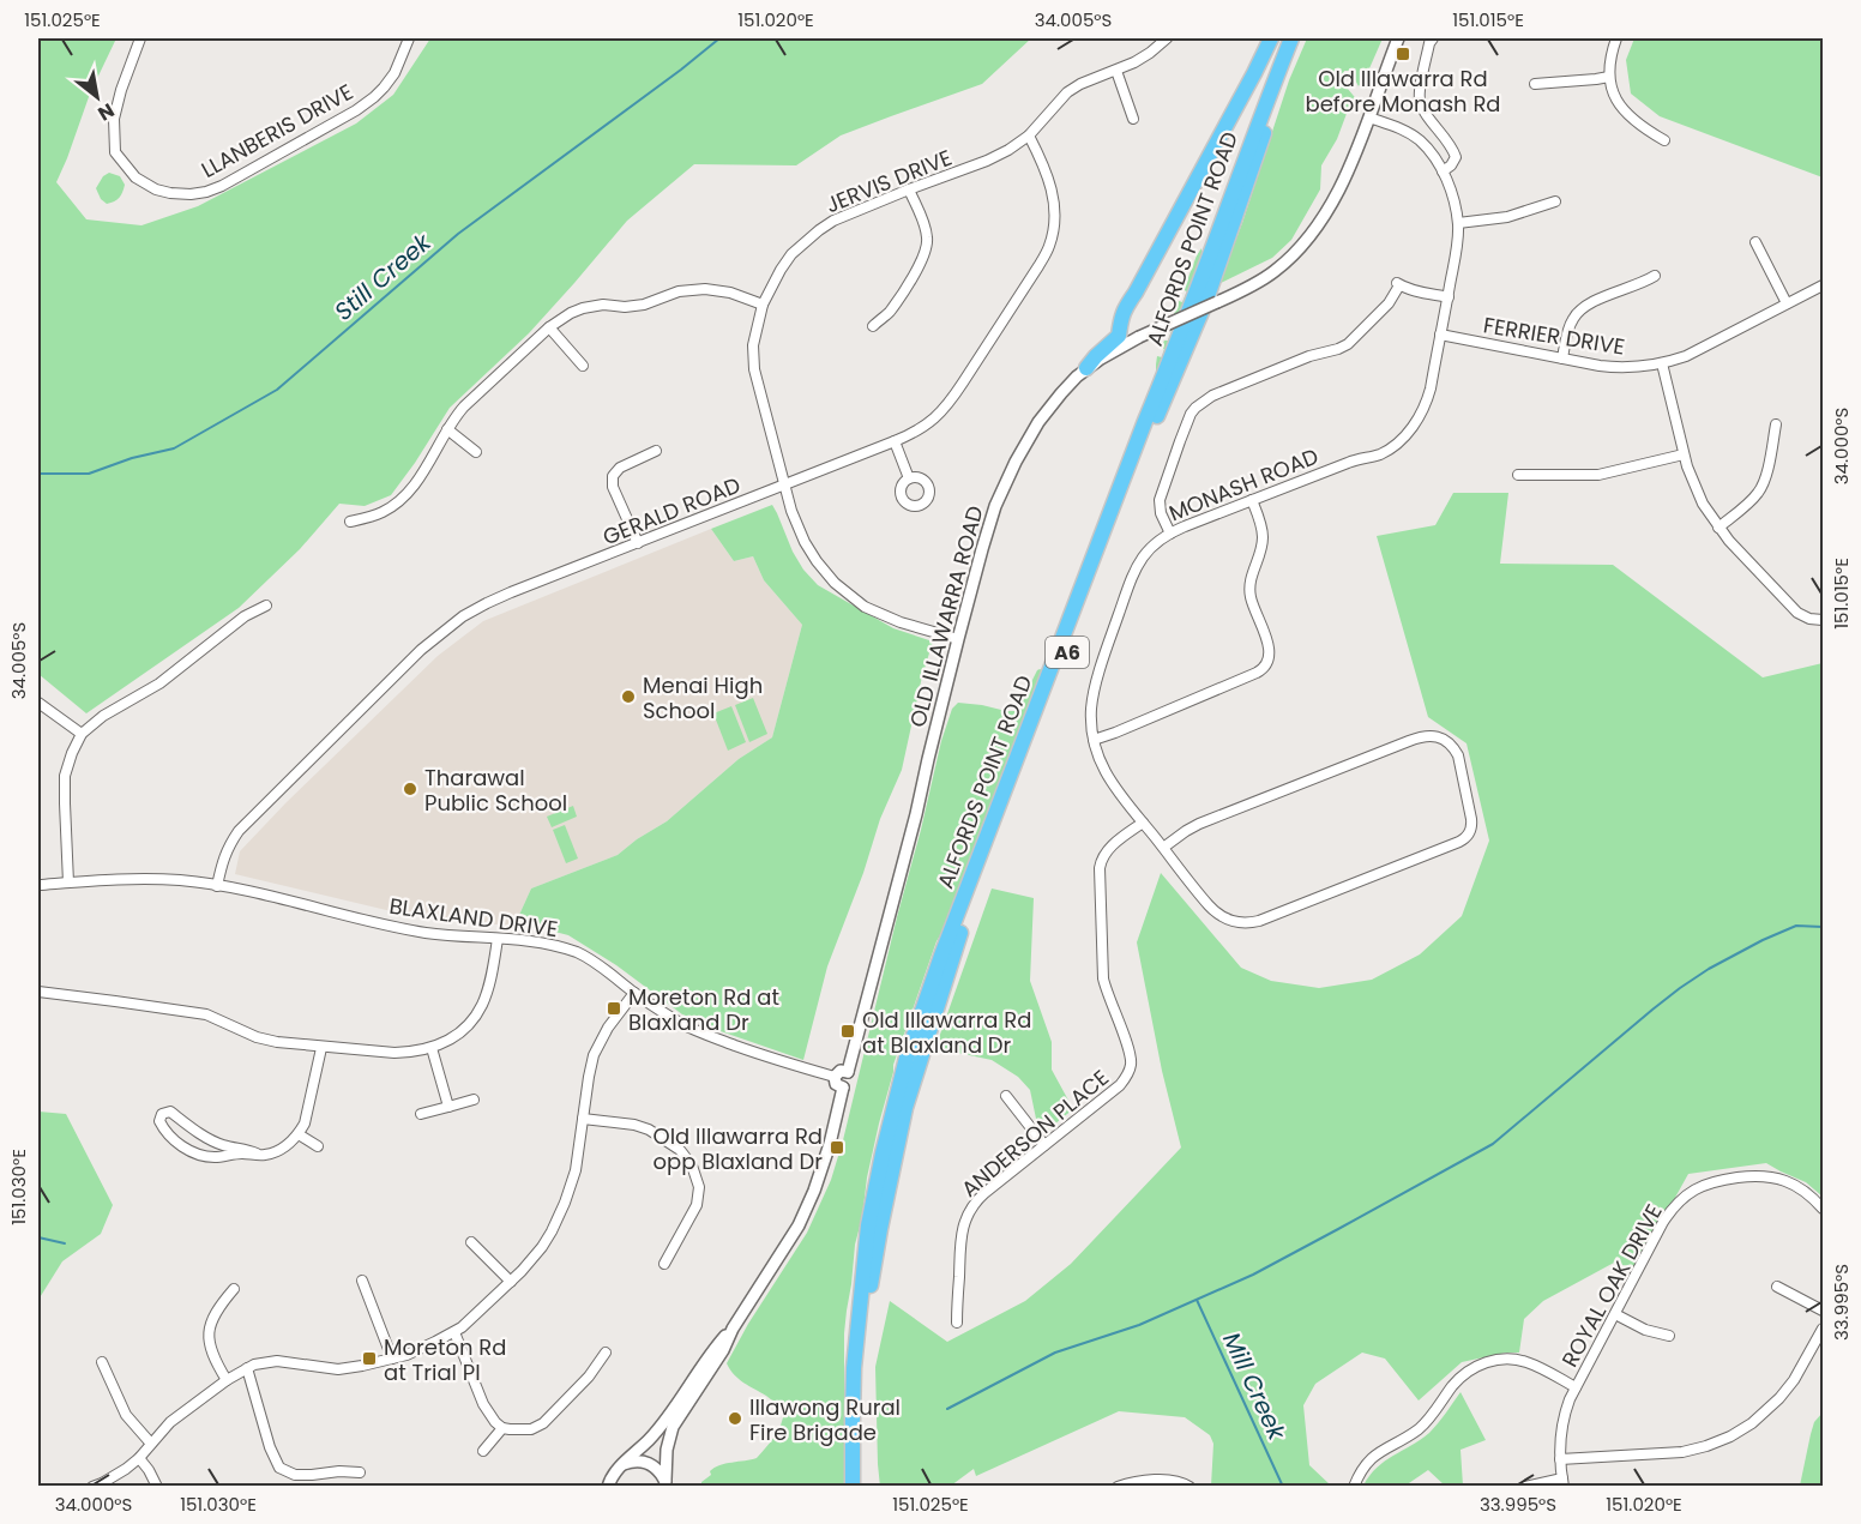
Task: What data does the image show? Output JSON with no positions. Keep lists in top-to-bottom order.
{
  "streets": {
    "highway": ["ALFORDS POINT ROAD", "A6"],
    "street": [
      "LLANBERIS DRIVE",
      "JERVIS DRIVE",
      "FERRIER DRIVE",
      "MONASH ROAD",
      "GERALD ROAD",
      "OLD ILLAWARRA ROAD",
      "BLAXLAND DRIVE",
      "ANDERSON PLACE",
      "ROYAL OAK DRIVE"
    ]
  },
  "crossings": [
    ["JERVIS DRIVE", "GERALD ROAD"],
    ["JERVIS DRIVE", "OLD ILLAWARRA ROAD"],
    ["FERRIER DRIVE", "MONASH ROAD"],
    ["MONASH ROAD", "OLD ILLAWARRA ROAD"],
    ["MONASH ROAD", "ANDERSON PLACE"],
    ["GERALD ROAD", "BLAXLAND DRIVE"],
    ["OLD ILLAWARRA ROAD", "BLAXLAND DRIVE"]
  ],
  "water": ["Still Creek", "Mill Creek"],
  "places": {
    "transit": [
      "Old Illawarra Rd before Monash Rd",
      "Moreton Rd at Blaxland Dr",
      "Old Illawarra Rd at Blaxland Dr",
      "Old Illawarra Rd opp Blaxland Dr",
      "Moreton Rd at Trial Pl"
    ],
    "other": ["Menai High School", "Tharawal Public School", "Illawong Rural Fire Brigade"]
  },
  "north": "bottom right",
  "coordinates": [
    "151.025°E",
    "151.020°E",
    "34.005°S",
    "151.015°E",
    "34.000°S",
    "151.030°E",
    "33.995°S"
  ]
}
